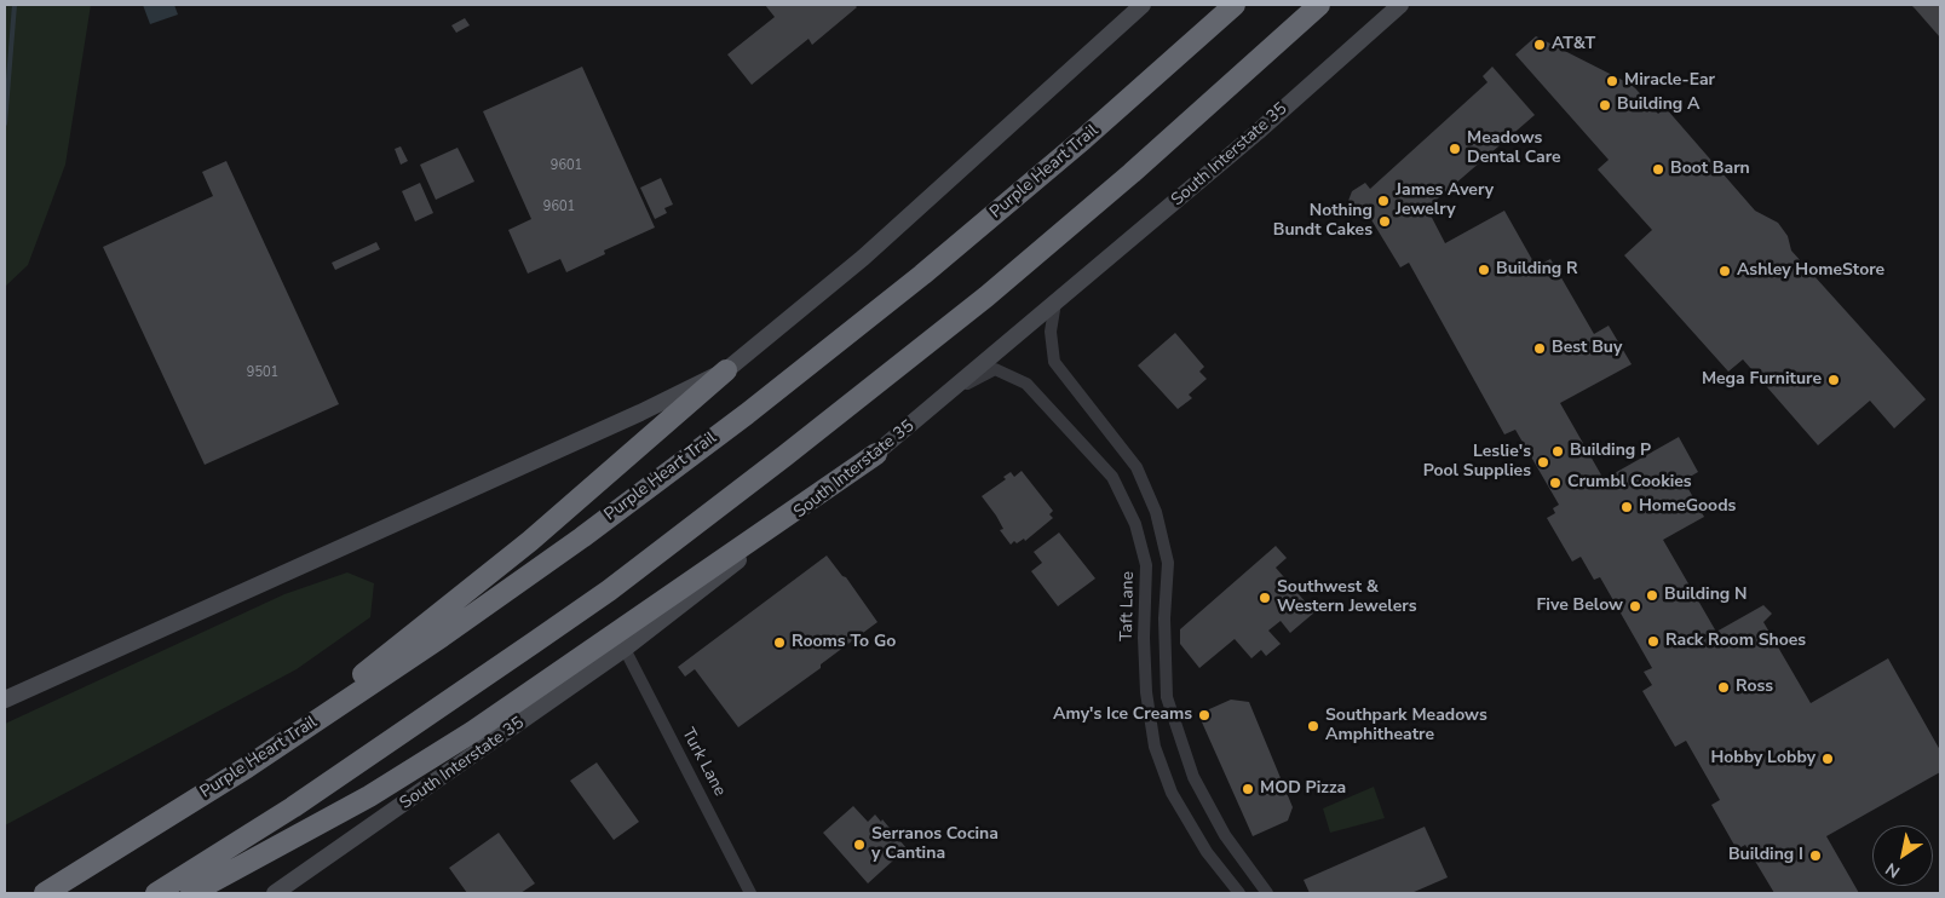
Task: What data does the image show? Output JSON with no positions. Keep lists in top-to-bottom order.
{
  "streets": {
    "highway": ["Purple Heart Trail"],
    "main road": ["South Interstate 35"],
    "street": ["Taft Lane", "Turk Lane"]
  },
  "crossings": [
    ["South Interstate 35", "Taft Lane"],
    ["South Interstate 35", "Turk Lane"]
  ],
  "places": [
    "AT&T",
    "Miracle-Ear",
    "Building A",
    "Meadows Dental Care",
    "Boot Barn",
    "James Avery Jewelry",
    "Nothing Bundt Cakes",
    "Building R",
    "Ashley HomeStore",
    "Best Buy",
    "Mega Furniture",
    "Building P",
    "Leslie's Pool Supplies",
    "Crumbl Cookies",
    "HomeGoods",
    "Building N",
    "Southwest & Western Jewelers",
    "Five Below",
    "Rack Room Shoes",
    "Rooms To Go",
    "Ross",
    "Amy's Ice Creams",
    "Southpark Meadows Amphitheatre",
    "Hobby Lobby",
    "MOD Pizza",
    "Serranos Cocina y Cantina",
    "Building I"
  ],
  "house_numbers": ["9601", "9601", "9501"],
  "north": "bottom left"
}
